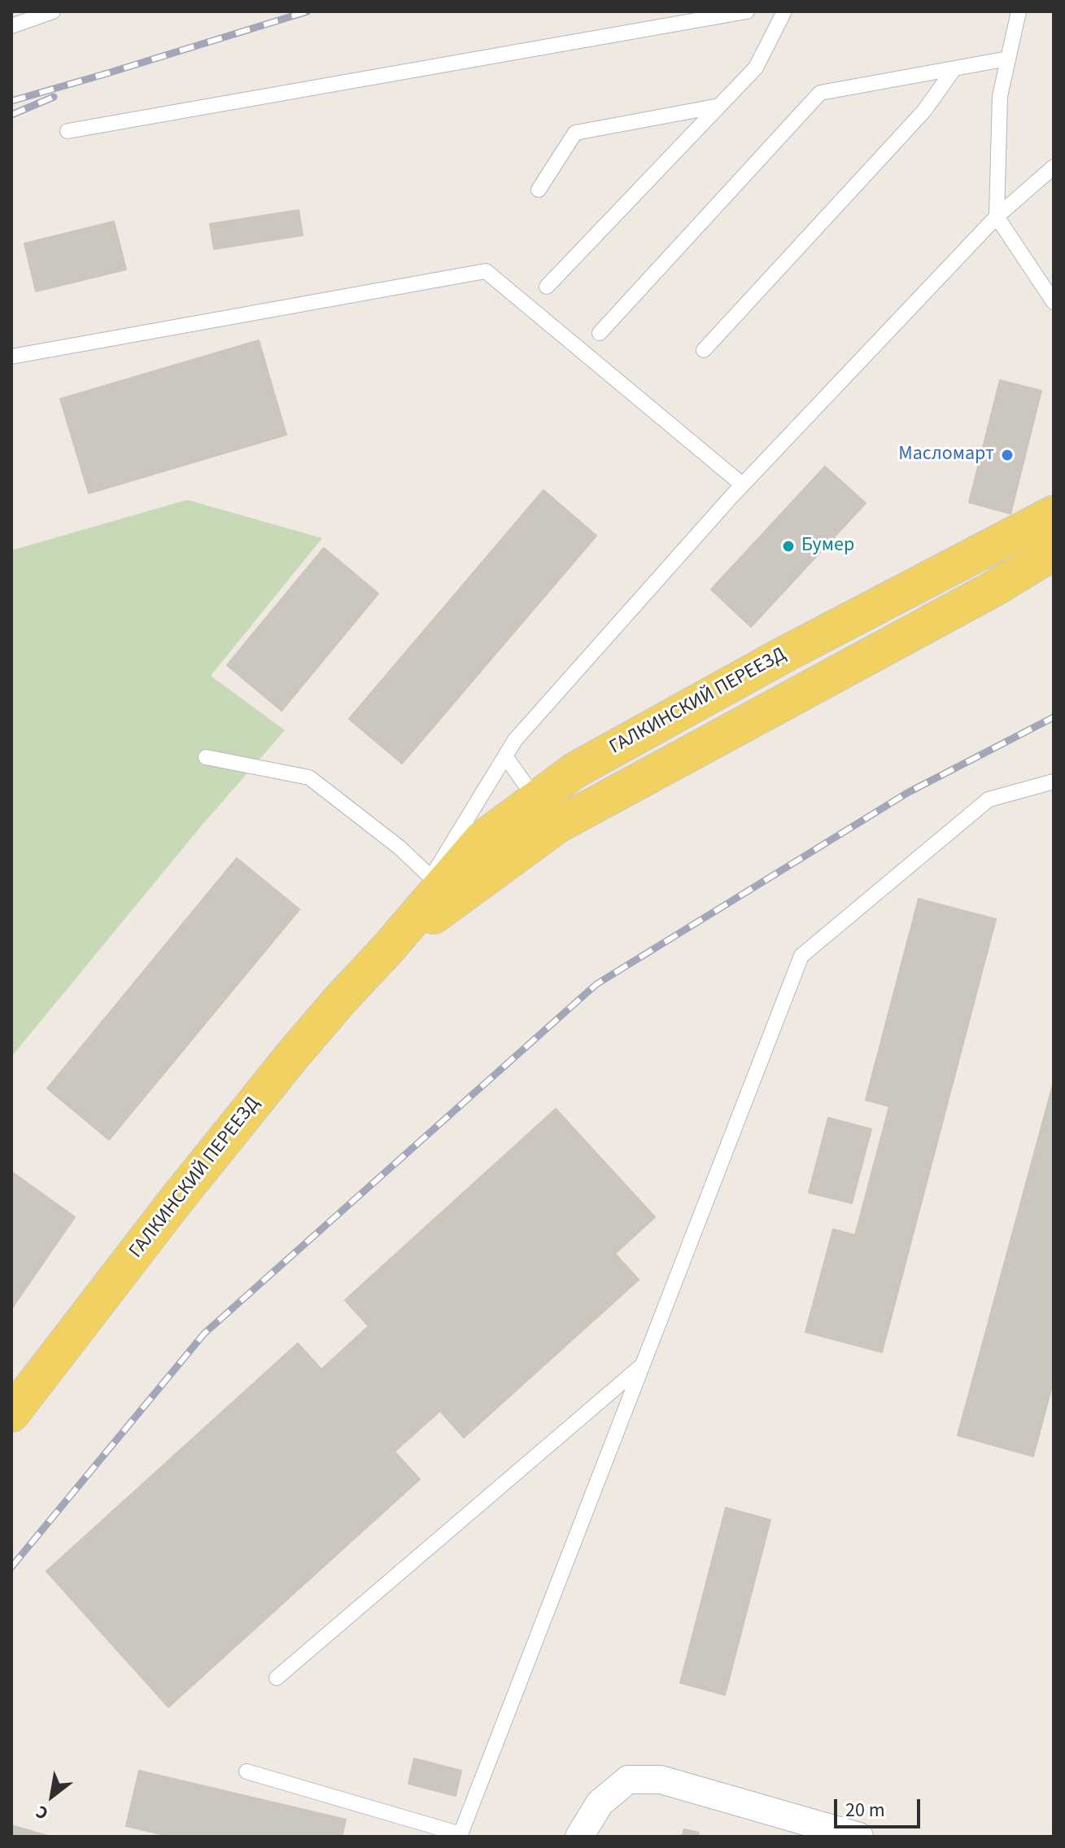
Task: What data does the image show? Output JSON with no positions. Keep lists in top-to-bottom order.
{
  "streets": {
    "main road": ["ГАЛКИНСКИЙ ПЕРЕЕЗД"]
  },
  "places": ["Масломарт", "Бумер"],
  "scale_bar": "20 m",
  "north": "bottom left"
}
